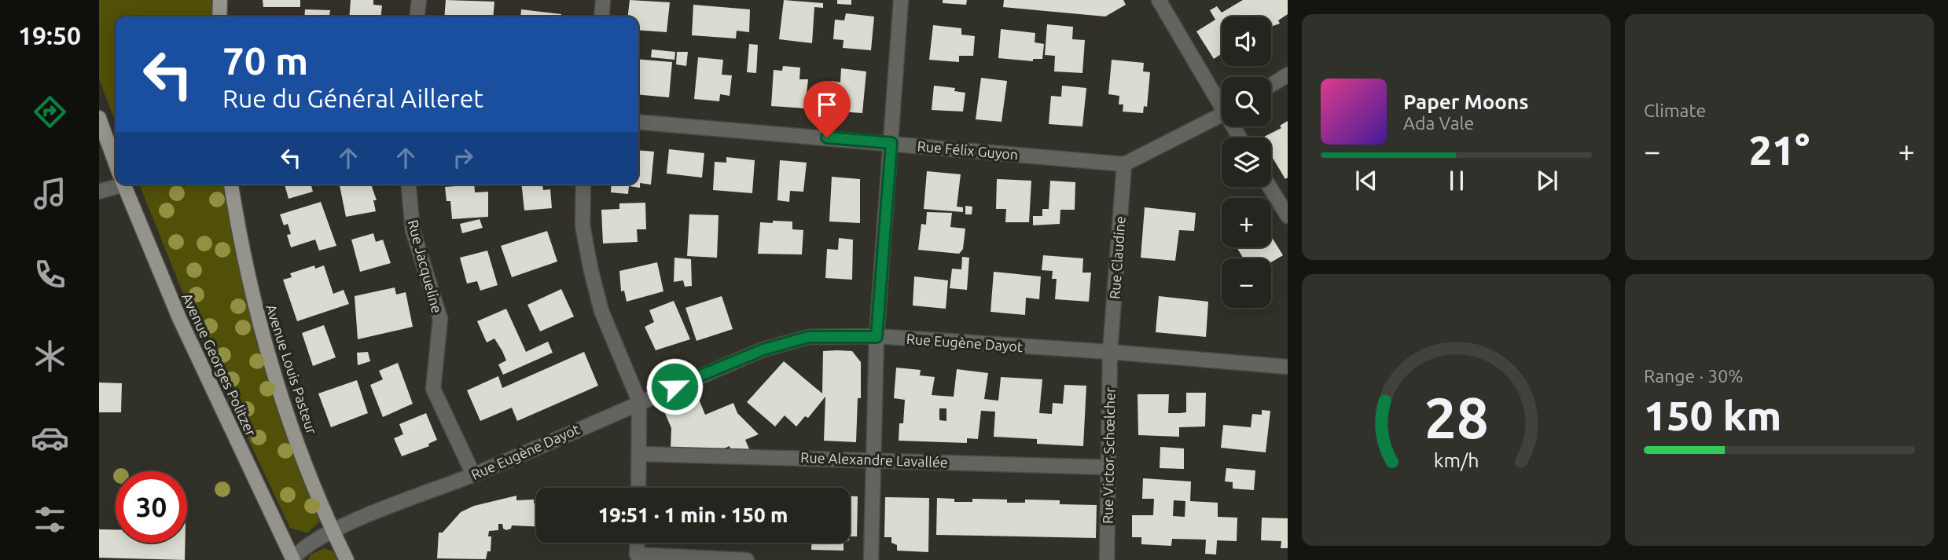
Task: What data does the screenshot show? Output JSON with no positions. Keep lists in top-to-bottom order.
{
  "streets": {
    "main road": ["Avenue Georges Politzer", "Avenue Louis Pasteur"],
    "street": [
      "Rue Félix Guyon",
      "Rue Claudine",
      "Rue Jacqueline",
      "Rue Eugène Dayot",
      "Rue Victor Schœlcher",
      "Rue Alexandre Lavallée"
    ]
  },
  "crossings": [
    ["Rue Félix Guyon", "Rue Claudine"],
    ["Rue Claudine", "Rue Eugène Dayot"],
    ["Rue Claudine", "Rue Victor Schœlcher"],
    ["Rue Jacqueline", "Rue Eugène Dayot"],
    ["Rue Eugène Dayot", "Avenue Georges Politzer"],
    ["Rue Eugène Dayot", "Avenue Louis Pasteur"],
    ["Rue Eugène Dayot", "Rue Victor Schœlcher"],
    ["Rue Victor Schœlcher", "Rue Alexandre Lavallée"]
  ],
  "page": {
    "tabs": "19:50",
    "tile": [
      "Climate",
      ["Range · 30%", "150 km"]
    ],
    "map_buttons": ["+", "−"],
    "turn": ["70 m", "Rue du Général Ailleret"],
    "song": ["Paper Moons", "Ada Vale"],
    "heat": ["−", "21°", "+"],
    "limit": "30",
    "trip": "19:51 · 1 min · 150 m",
    "gauge": ["28", "km/h"]
  }
}
